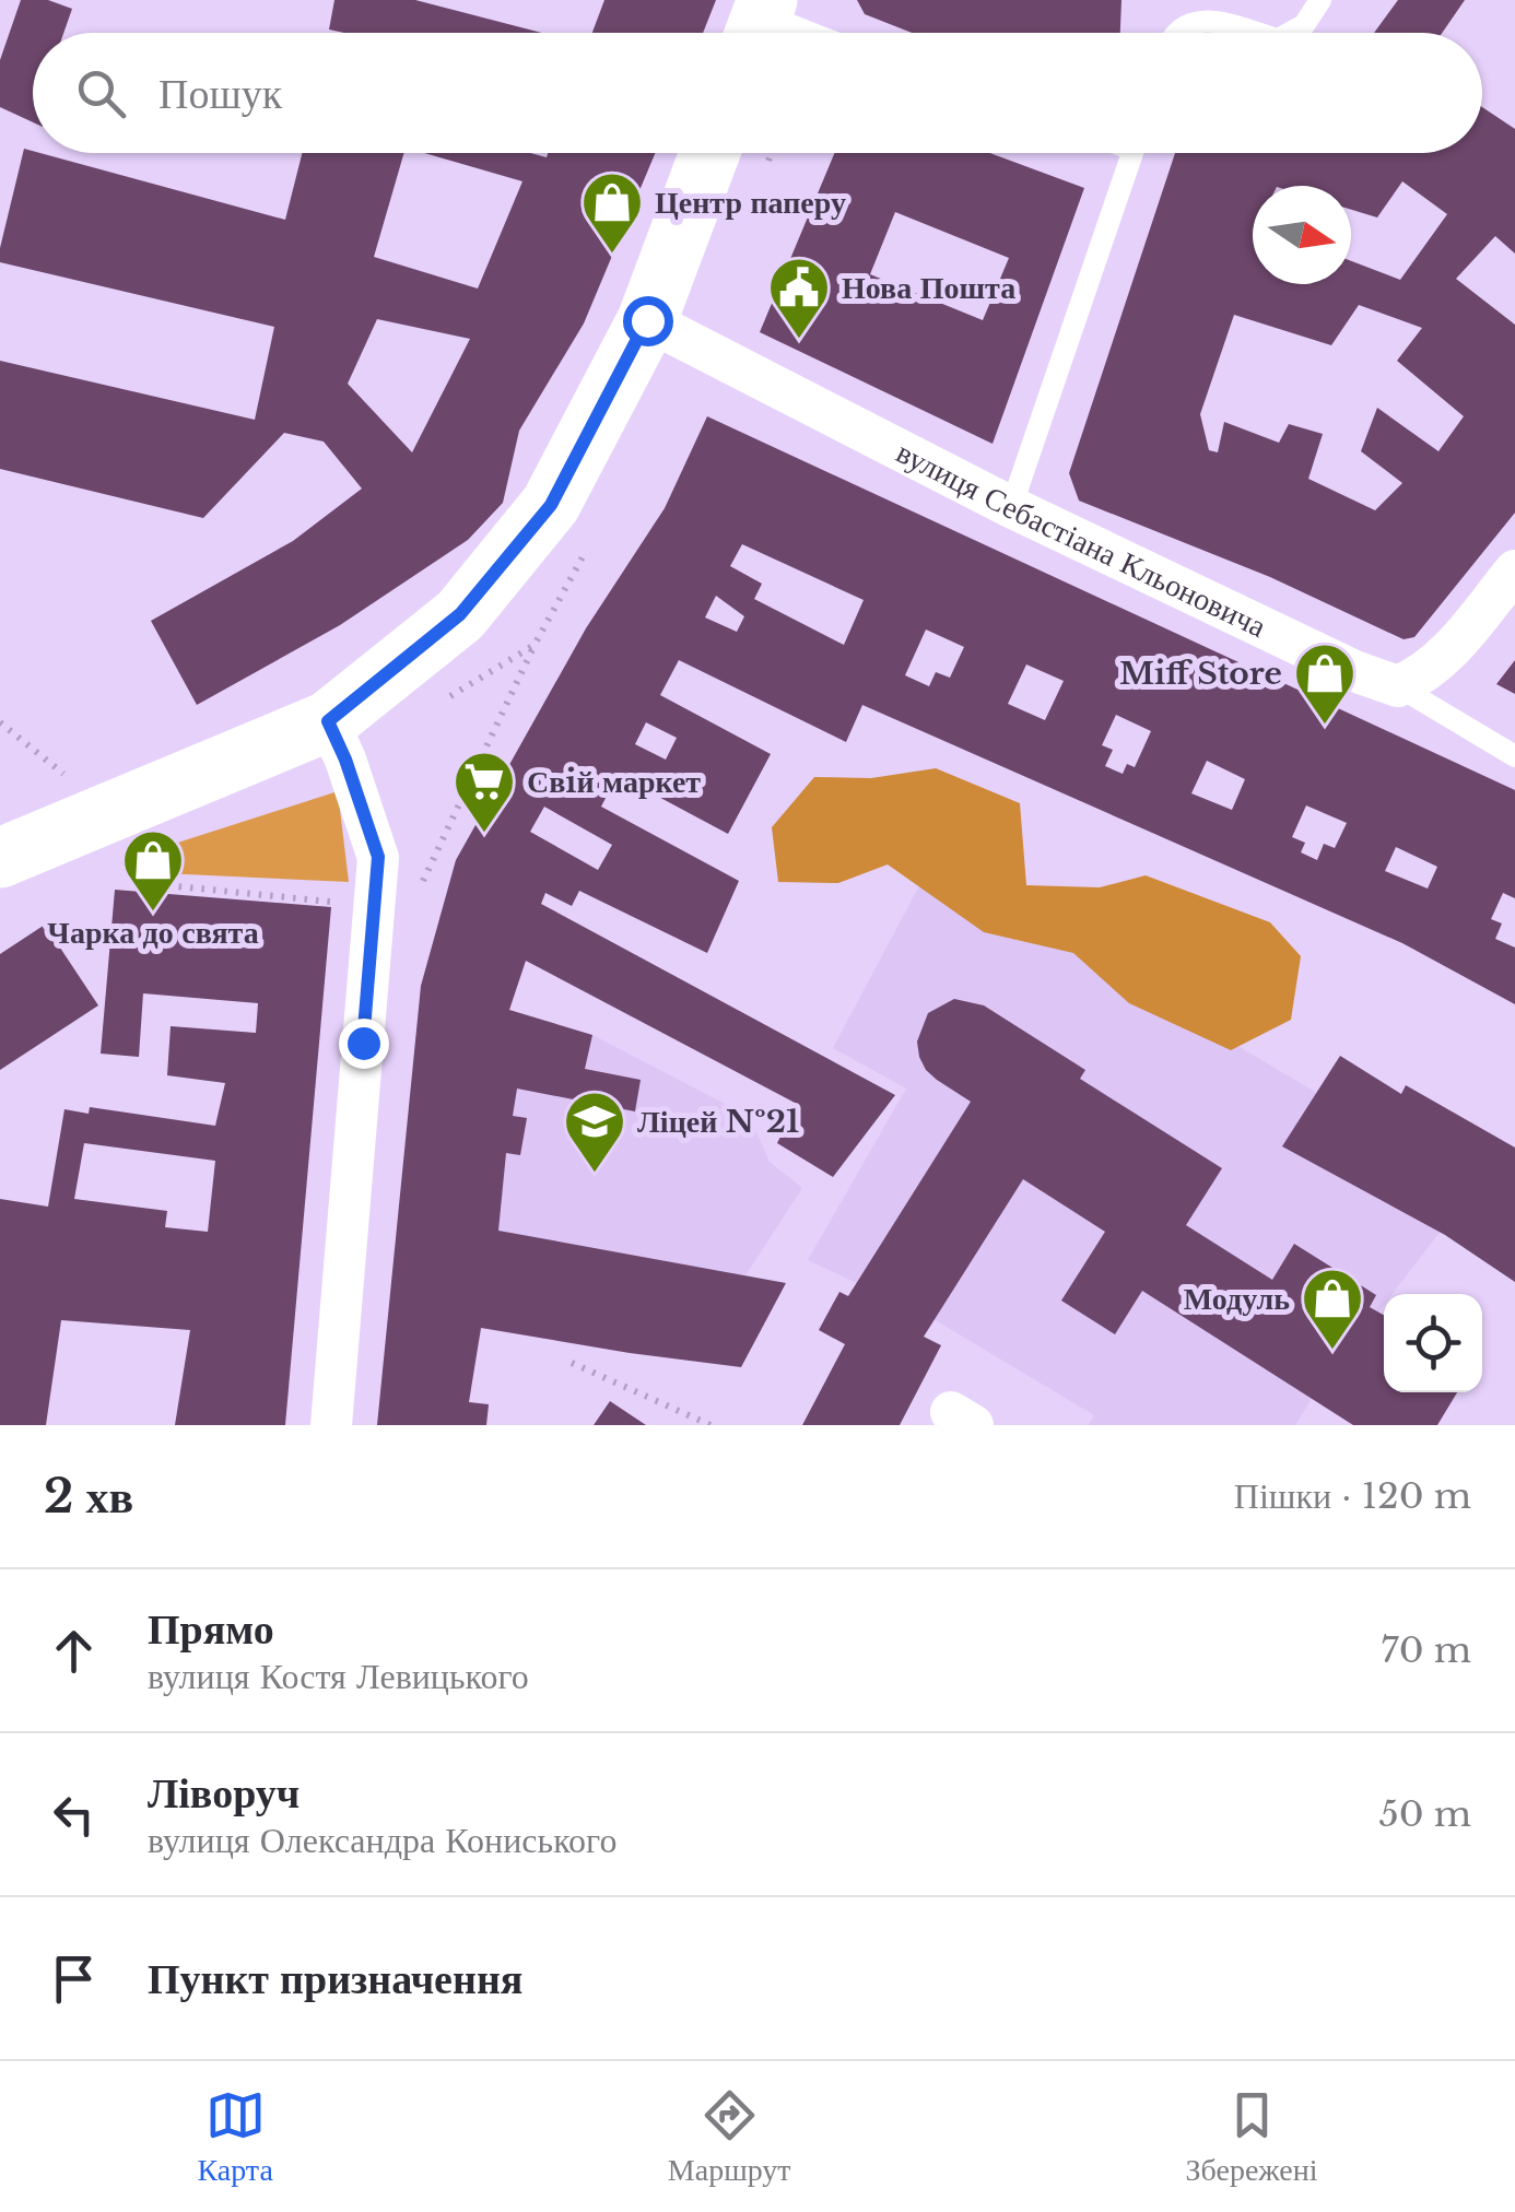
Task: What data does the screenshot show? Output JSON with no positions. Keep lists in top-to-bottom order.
{
  "streets": {
    "street": ["вулиця Себастіана Кльоновича"]
  },
  "places": {
    "shop": [
      "Центр паперу",
      "Miff Store",
      "Чарка до свята",
      "Модуль"
    ],
    "public building": ["Нова Пошта"],
    "supermarket": ["Свiй маркет"],
    "school or university": ["Ліцей №21"]
  },
  "north": "right",
  "page": {
    "search": "Пошук",
    "heading": ["2 хв", "Пішки · 120 m"],
    "list": [
      ["Прямо", "вулиця Костя Левицького", "70 m"],
      ["Ліворуч", "вулиця Олександра Кониського", "50 m"],
      "Пункт призначення"
    ],
    "nav": ["Карта", "Маршрут", "Збережені"]
  }
}
